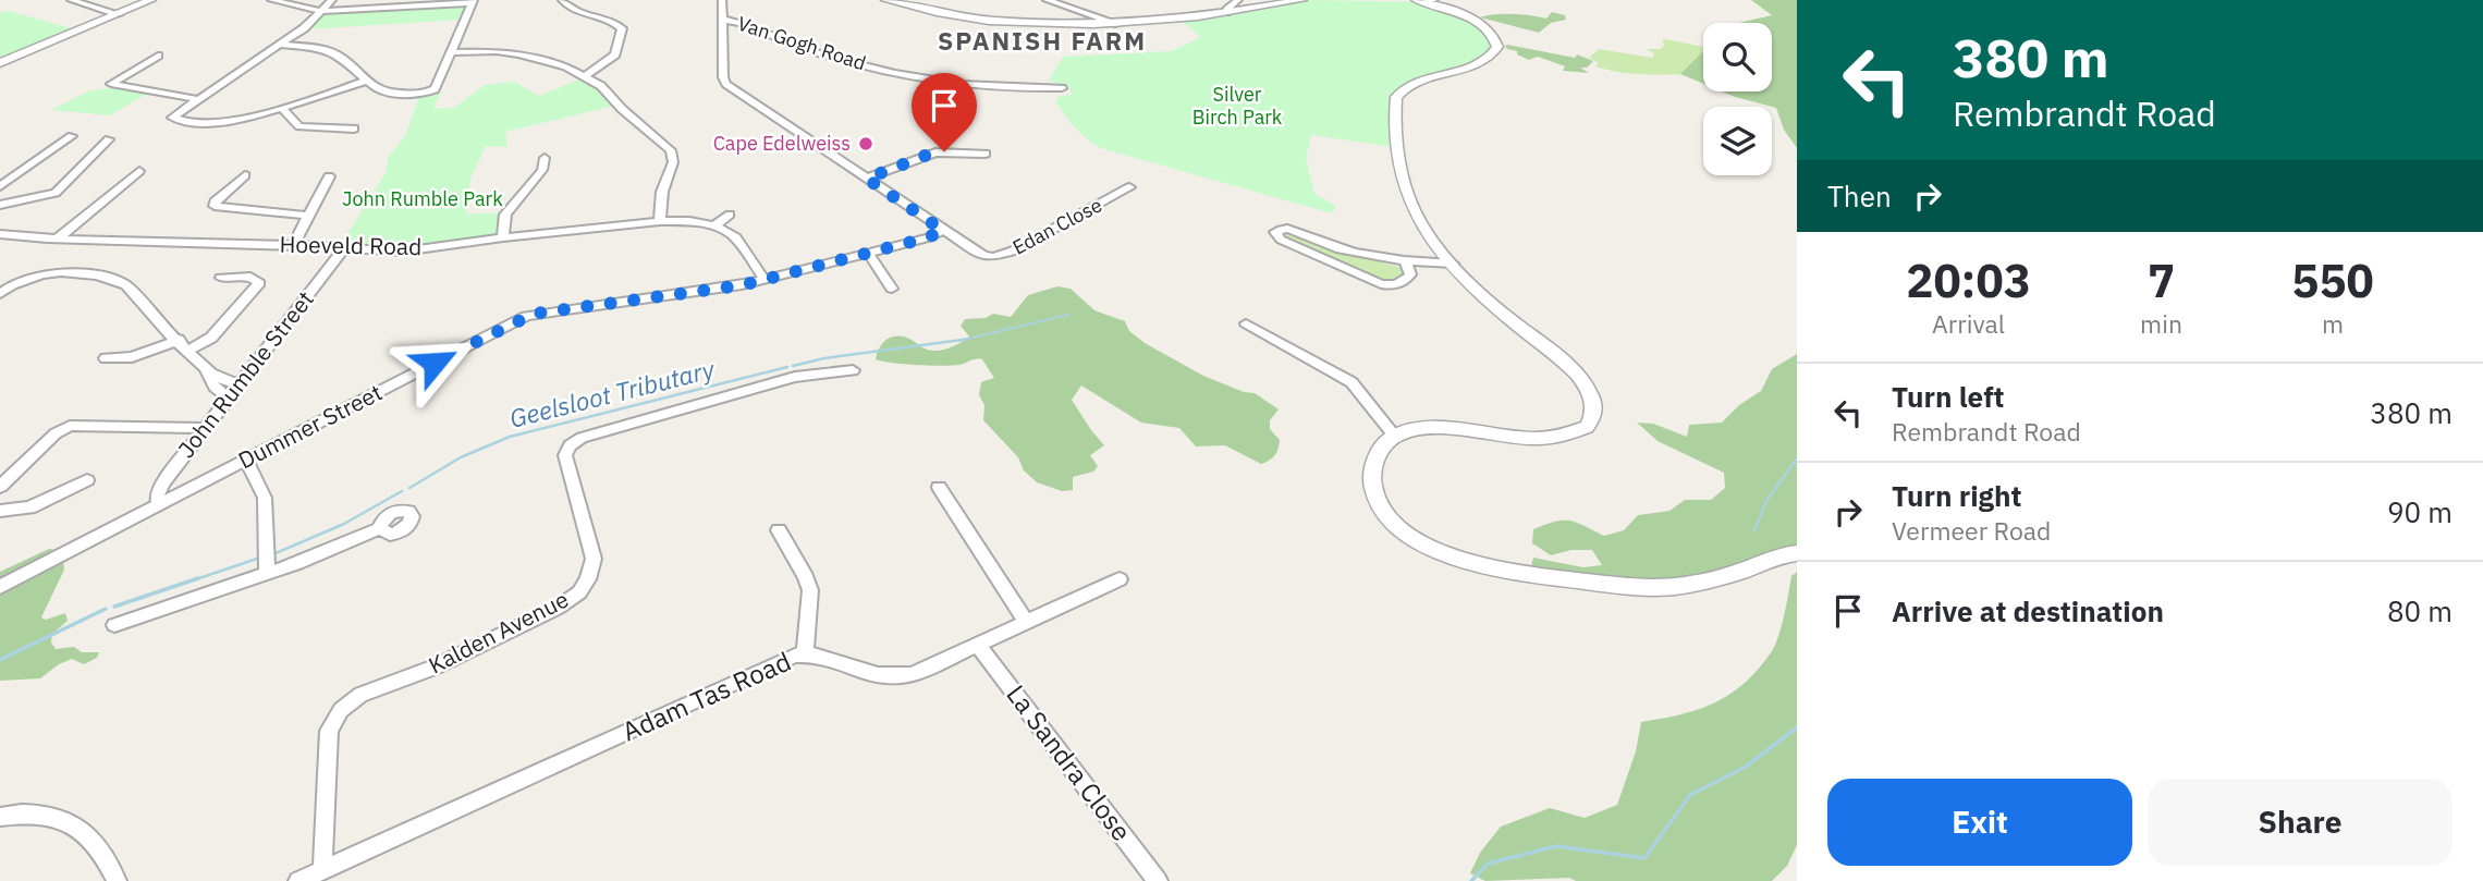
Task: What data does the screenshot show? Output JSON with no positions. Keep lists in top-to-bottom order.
{
  "streets": {
    "street": [
      "Van Gogh Road",
      "Edan Close",
      "Hoeveld Road",
      "John Rumble Street",
      "Dummer Street",
      "Kalden Avenue",
      "Adam Tas Road",
      "La Sandra Close"
    ]
  },
  "crossings": [
    ["Edan Close", "Dummer Street"],
    ["Hoeveld Road", "John Rumble Street"],
    ["John Rumble Street", "Dummer Street"],
    ["Kalden Avenue", "Adam Tas Road"],
    ["Adam Tas Road", "La Sandra Close"]
  ],
  "districts": ["SPANISH FARM"],
  "water": ["Geelsloot Tributary"],
  "parks": ["Silver Birch Park", "John Rumble Park"],
  "places": ["Cape Edelweiss"],
  "page": {
    "turn": ["380 m", "Rembrandt Road"],
    "then": "Then",
    "eta": [
      "20:03",
      "Arrival",
      "7",
      "min",
      "550",
      "m"
    ],
    "list": [
      {
        "name": "Turn left",
        "note": "Rembrandt Road",
        "value": "380 m"
      },
      {
        "name": "Turn right",
        "note": "Vermeer Road",
        "value": "90 m"
      },
      {
        "name": "Arrive at destination",
        "value": "80 m"
      }
    ],
    "buttons": ["Exit", "Share"]
  }
}
